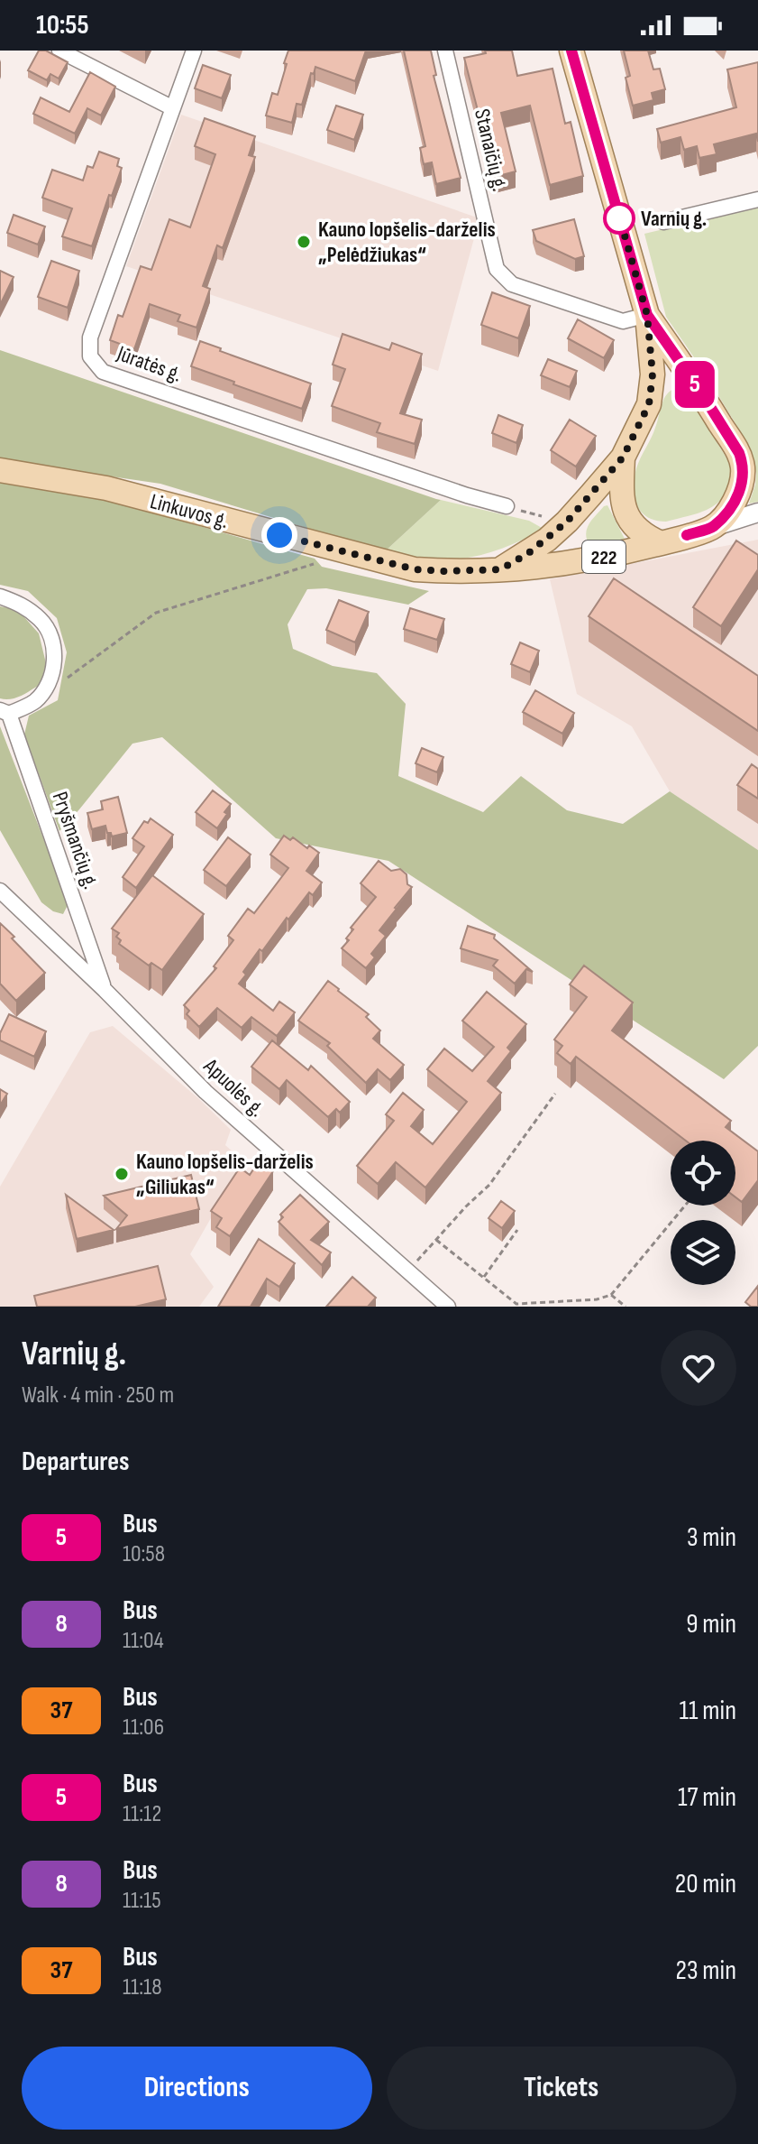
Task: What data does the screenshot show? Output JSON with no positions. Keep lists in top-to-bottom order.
{
  "streets": {
    "main road": ["Linkuvos g.", "222"],
    "street": [
      "Stanaičių g.",
      "Jūratės g.",
      "Pryšmančių g.",
      "Apuolės g."
    ]
  },
  "crossings": [
    ["Pryšmančių g.", "Apuolės g."]
  ],
  "places": ["Varnių g.", "Kauno lopšelis-darželis „Pelėdžiukas“", "Kauno lopšelis-darželis „Giliukas“"],
  "lines": ["bus line 5"],
  "page": {
    "status": "10:55",
    "on_map": "5",
    "heading": [
      ["Varnių g.", "Walk · 4 min · 250 m"],
      "Departures"
    ],
    "list": [
      {
        "mark": "5",
        "name": "Bus",
        "note": "10:58",
        "value": "3 min"
      },
      {
        "mark": "8",
        "name": "Bus",
        "note": "11:04",
        "value": "9 min"
      },
      {
        "mark": "37",
        "name": "Bus",
        "note": "11:06",
        "value": "11 min"
      },
      {
        "mark": "5",
        "name": "Bus",
        "note": "11:12",
        "value": "17 min"
      },
      {
        "mark": "8",
        "name": "Bus",
        "note": "11:15",
        "value": "20 min"
      },
      {
        "mark": "37",
        "name": "Bus",
        "note": "11:18",
        "value": "23 min"
      }
    ],
    "buttons": ["Directions", "Tickets"]
  }
}
